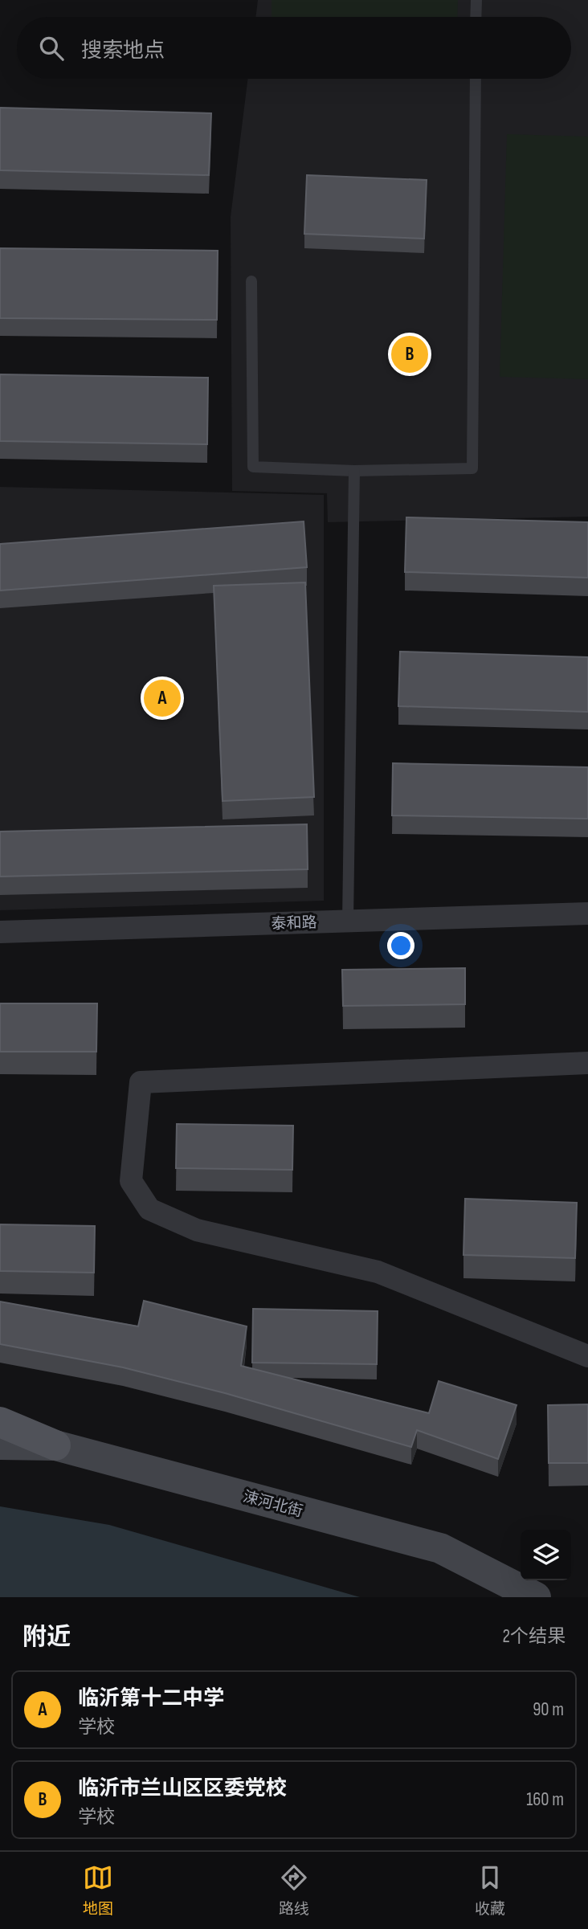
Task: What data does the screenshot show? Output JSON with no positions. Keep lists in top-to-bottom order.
{
  "streets": {
    "main road": ["涑河北街"],
    "street": ["泰和路"]
  },
  "page": {
    "search": "搜索地点",
    "pins": ["B", "A"],
    "heading": ["附近", "2个结果"],
    "list": [
      {
        "mark": "A",
        "name": "临沂第十二中学",
        "note": "学校",
        "value": "90 m"
      },
      {
        "mark": "B",
        "name": "临沂市兰山区区委党校",
        "note": "学校",
        "value": "160 m"
      }
    ],
    "nav": ["地图", "路线", "收藏"]
  }
}
